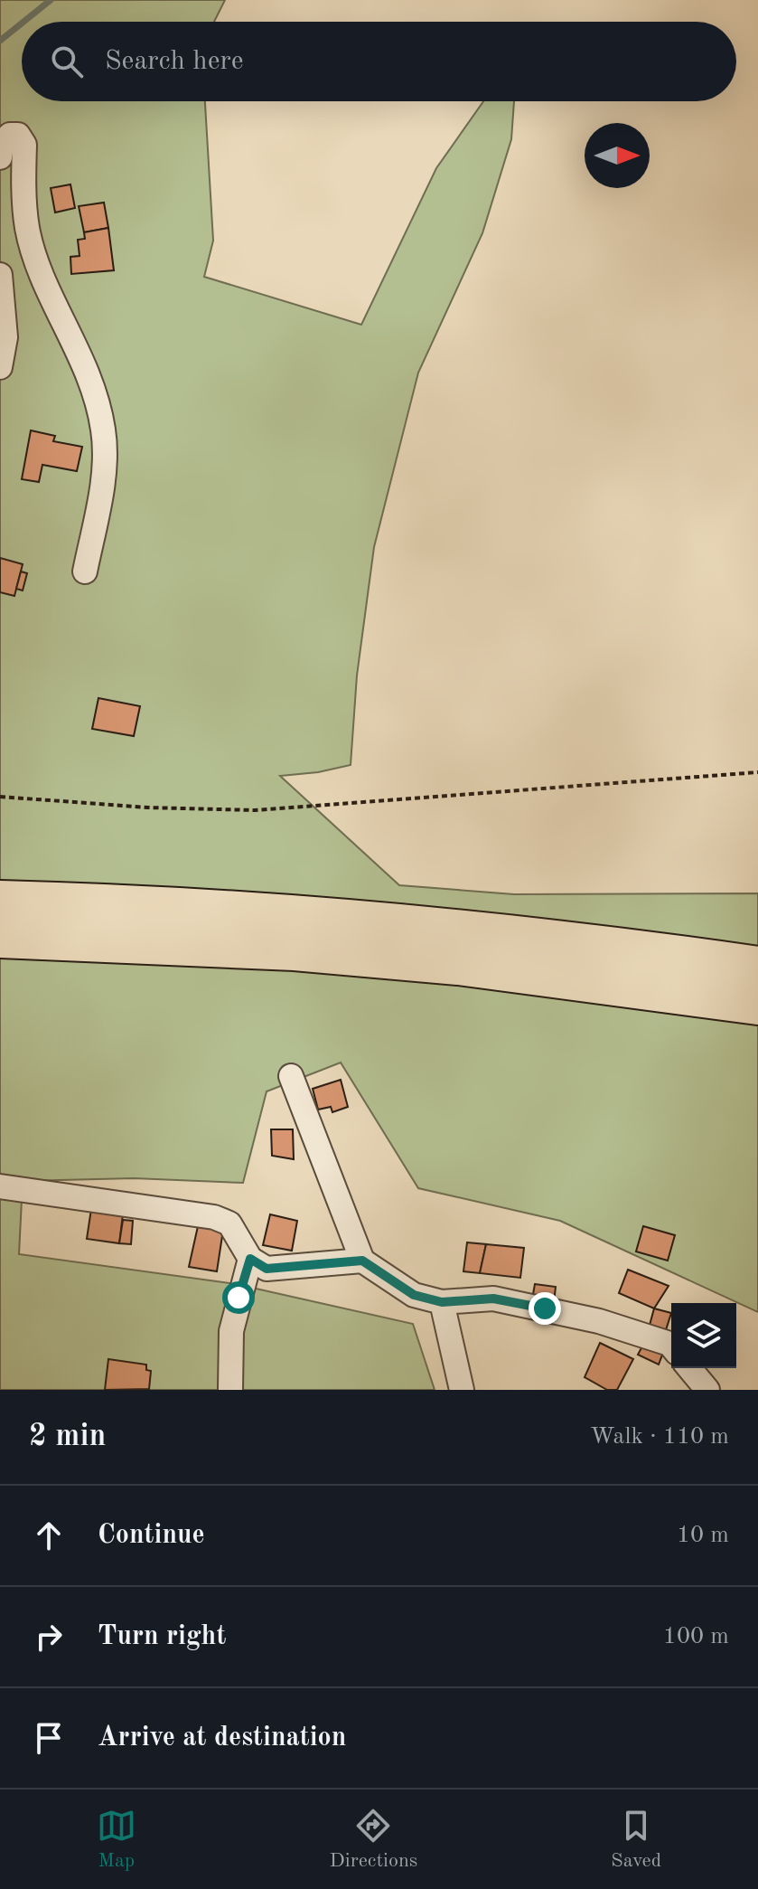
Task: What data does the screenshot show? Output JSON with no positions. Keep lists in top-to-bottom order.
{
  "north": "right",
  "page": {
    "search": "Search here",
    "heading": ["2 min", "Walk · 110 m"],
    "list": [
      ["Continue", "10 m"],
      ["Turn right", "100 m"],
      "Arrive at destination"
    ],
    "nav": ["Map", "Directions", "Saved"]
  }
}
